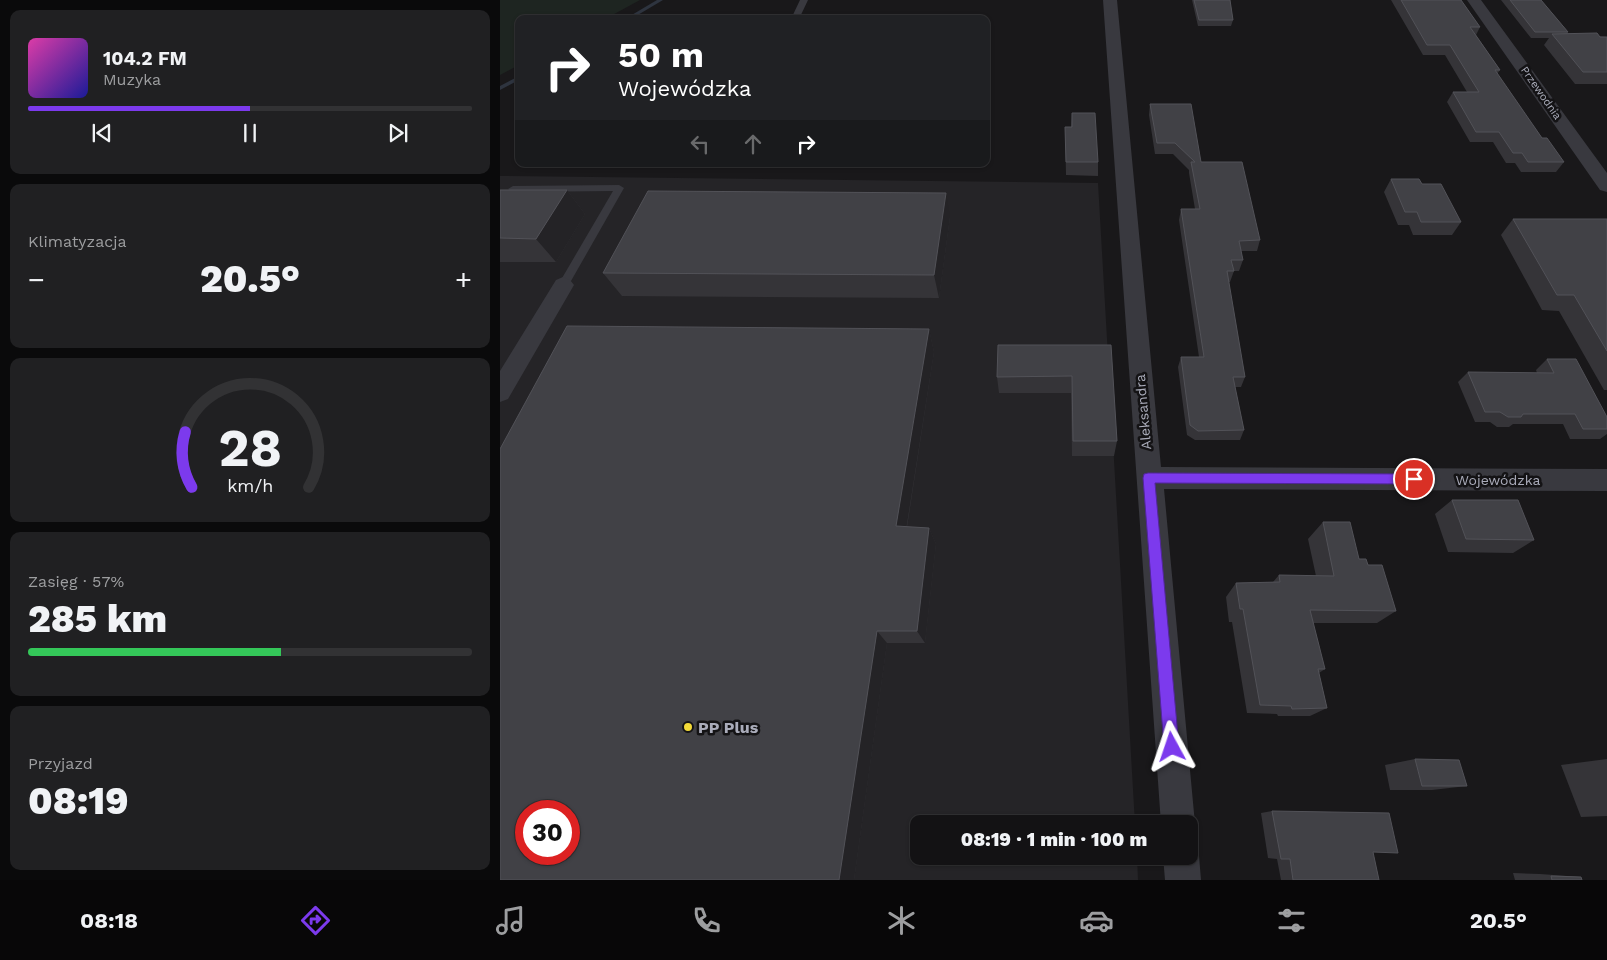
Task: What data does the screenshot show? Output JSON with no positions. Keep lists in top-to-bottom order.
{
  "streets": {
    "street": ["Przewodnia", "Aleksandra", "Wojewódzka"]
  },
  "crossings": [
    ["Aleksandra", "Wojewódzka"]
  ],
  "places": ["PP Plus"],
  "page": {
    "turn": ["50 m", "Wojewódzka"],
    "song": ["104.2 FM", "Muzyka"],
    "tile": [
      "Klimatyzacja",
      ["Zasięg · 57%", "285 km"],
      ["Przyjazd", "08:19"]
    ],
    "heat": ["−", "20.5°", "+"],
    "limit": "30",
    "trip": "08:19 · 1 min · 100 m",
    "tabs": ["08:18", "20.5°"],
    "gauge": ["28", "km/h"]
  }
}
